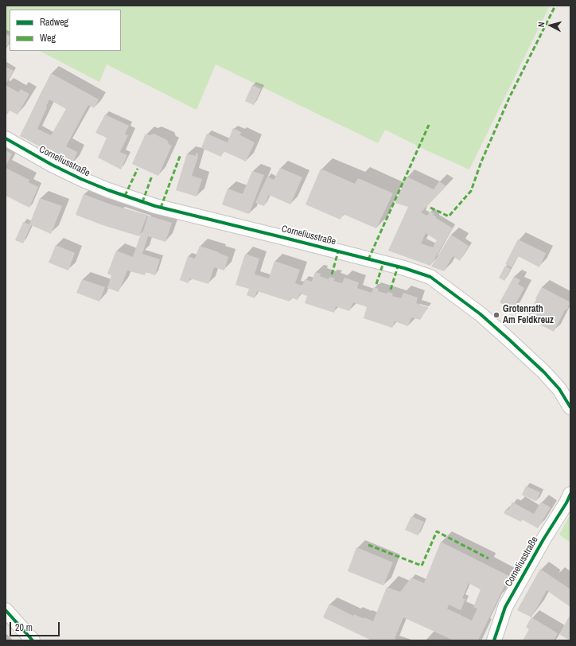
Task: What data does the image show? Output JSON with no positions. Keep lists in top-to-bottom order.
{
  "streets": {
    "street": ["Corneliusstraße"]
  },
  "places": ["Grotenrath Am Feldkreuz"],
  "legend": ["Radweg", "Weg"],
  "scale_bar": "20 m",
  "north": "left"
}
